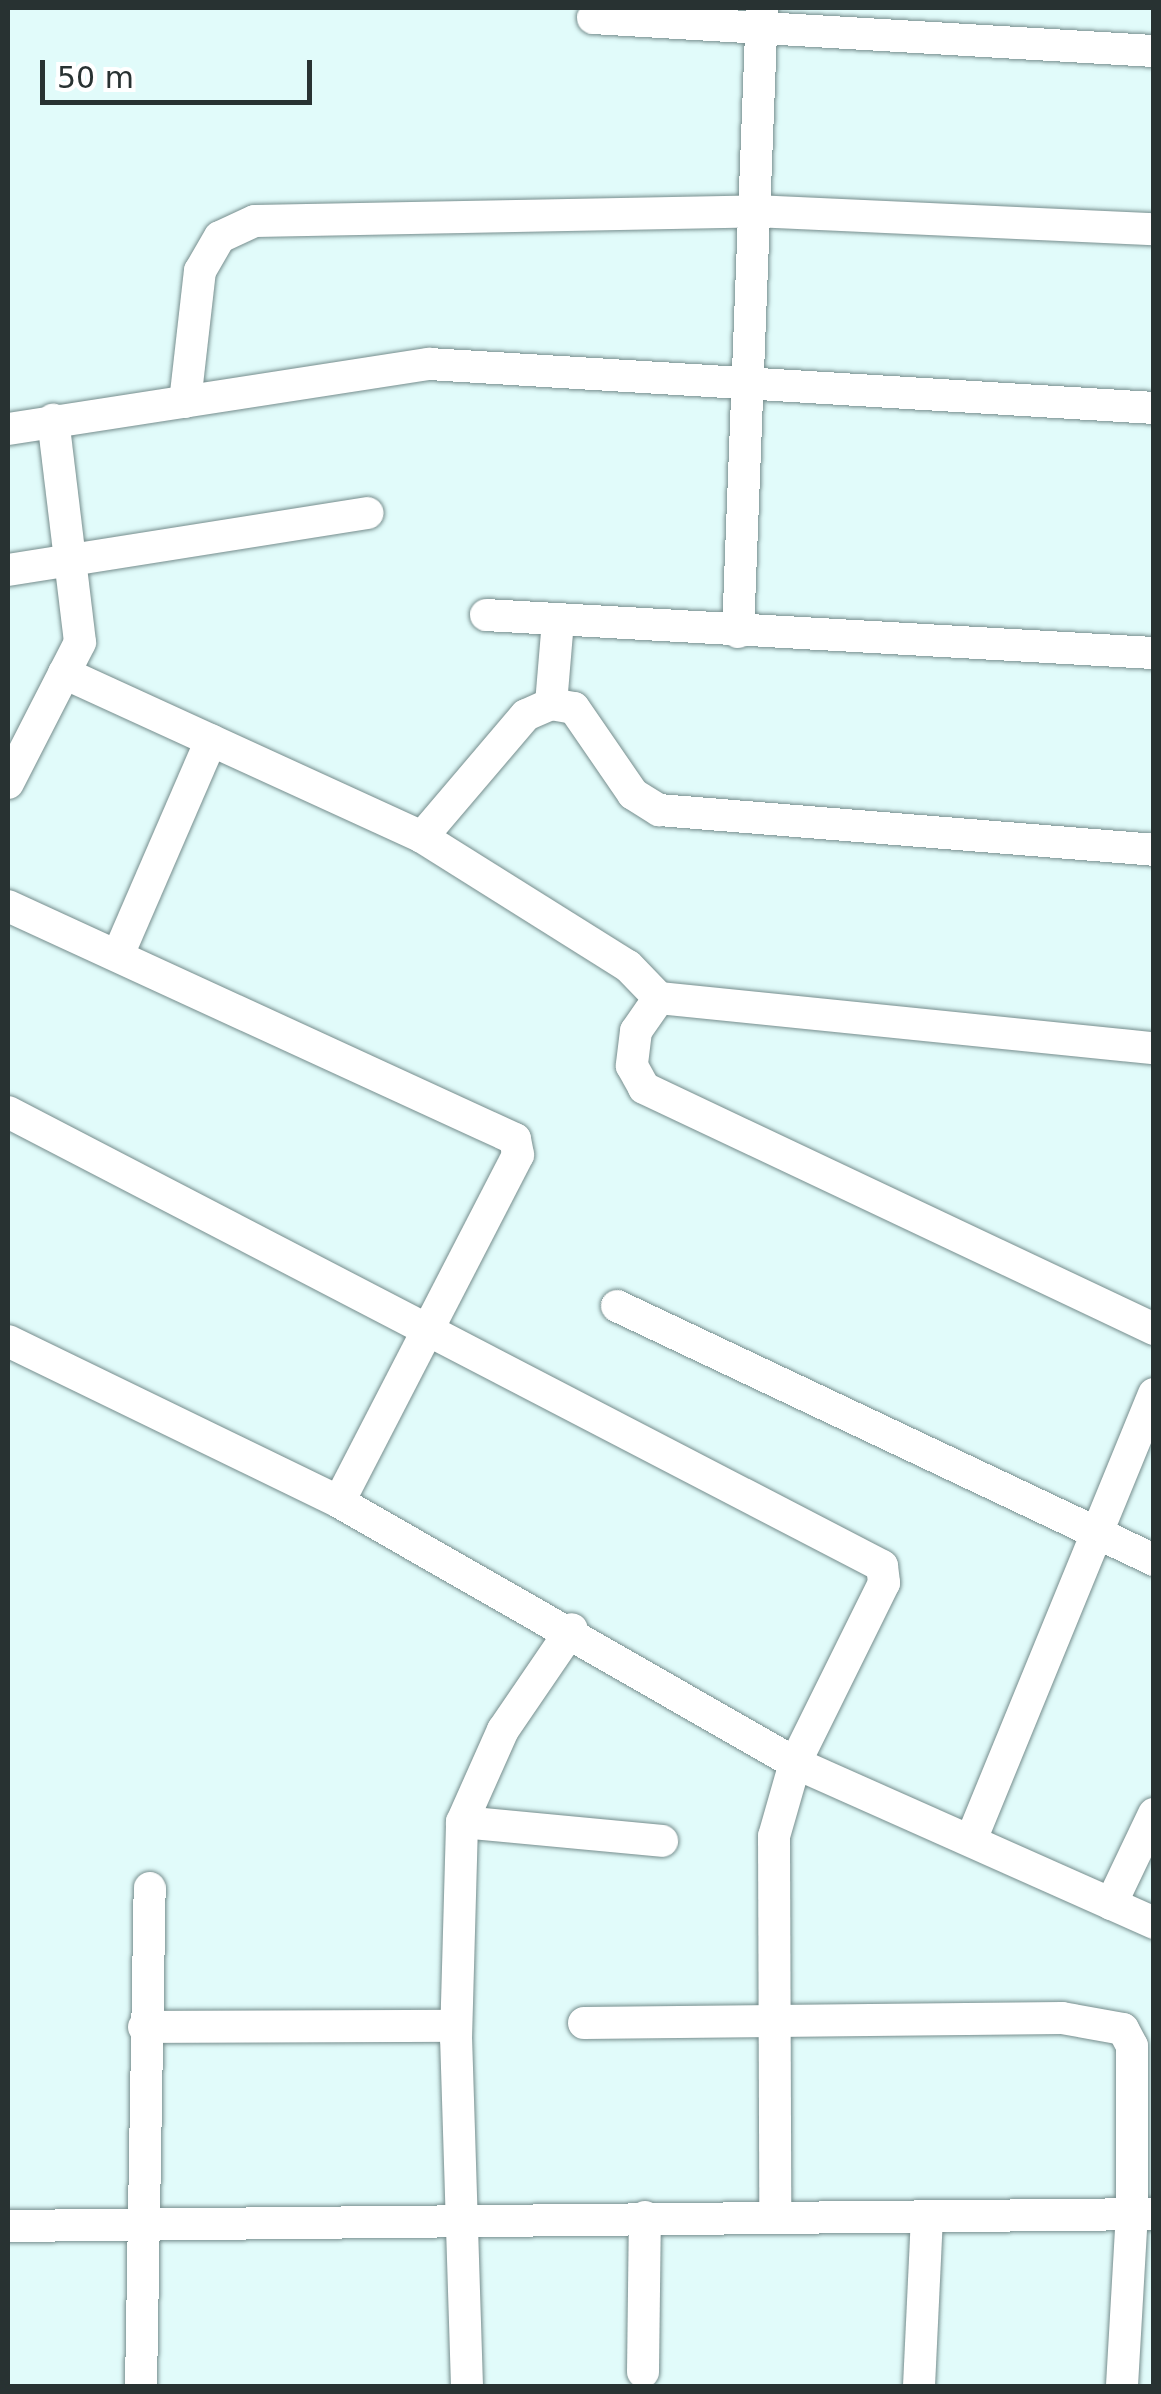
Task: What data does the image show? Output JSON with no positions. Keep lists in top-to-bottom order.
{
  "scale_bar": "50 m"
}
